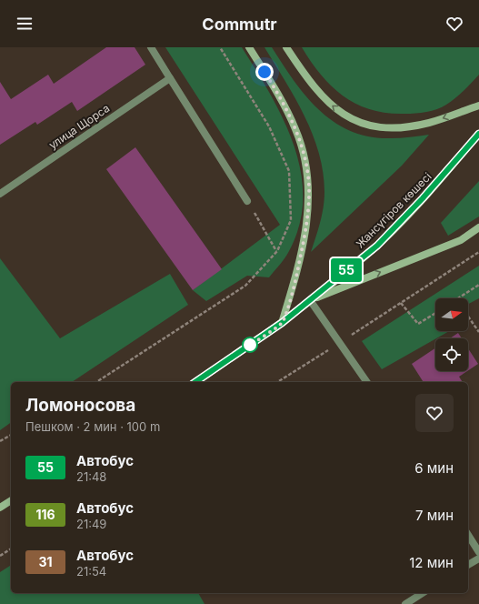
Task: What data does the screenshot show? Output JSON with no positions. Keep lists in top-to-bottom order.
{
  "streets": {
    "main road": ["Жансүгіров көшесі"],
    "street": ["улица Щорса"]
  },
  "lines": ["bus line 55"],
  "north": "right",
  "page": {
    "header": "Commutr",
    "on_map": "55",
    "heading": ["Ломоносова", "Пешком · 2 мин · 100 m"],
    "list": [
      {
        "mark": "55",
        "name": "Автобус",
        "note": "21:48",
        "value": "6 мин"
      },
      {
        "mark": "116",
        "name": "Автобус",
        "note": "21:49",
        "value": "7 мин"
      },
      {
        "mark": "31",
        "name": "Автобус",
        "note": "21:54",
        "value": "12 мин"
      }
    ]
  }
}
